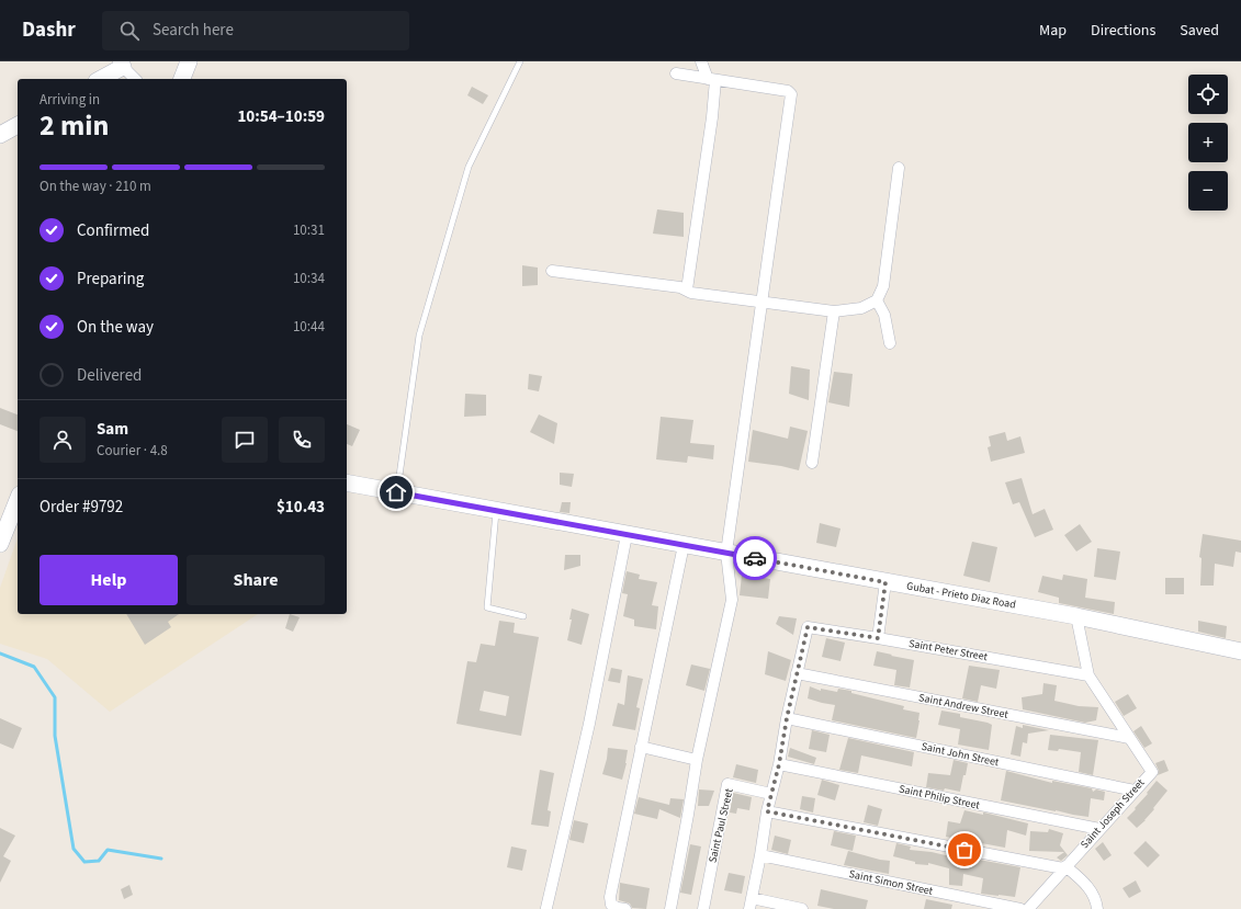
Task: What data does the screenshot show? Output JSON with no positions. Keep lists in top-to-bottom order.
{
  "streets": {
    "main road": ["Gubat - Prieto Diaz Road"],
    "street": [
      "Saint Peter Street",
      "Saint Andrew Street",
      "Saint John Street",
      "Saint Philip Street",
      "Saint Joseph Street",
      "Saint Paul Street",
      "Saint Simon Street"
    ]
  },
  "crossings": [
    ["Gubat - Prieto Diaz Road", "Saint Joseph Street"],
    ["Saint Peter Street", "Saint Andrew Street"],
    ["Saint Peter Street", "Saint Joseph Street"],
    ["Saint Andrew Street", "Saint Joseph Street"],
    ["Saint John Street", "Saint Joseph Street"],
    ["Saint Philip Street", "Saint Joseph Street"]
  ],
  "page": {
    "header": "Dashr",
    "search": "Search here",
    "nav": ["Map", "Directions", "Saved"],
    "map_buttons": ["+", "−"],
    "heading": ["2 min", "Arriving in", "10:54–10:59"],
    "panel": [
      "Sam",
      "Courier · 4.8",
      "Order #9792",
      "$10.43"
    ],
    "bar": "On the way · 210 m",
    "list": [
      ["Confirmed", "10:31"],
      ["Preparing", "10:34"],
      ["On the way", "10:44"],
      "Delivered"
    ],
    "buttons": ["Help", "Share"]
  }
}
